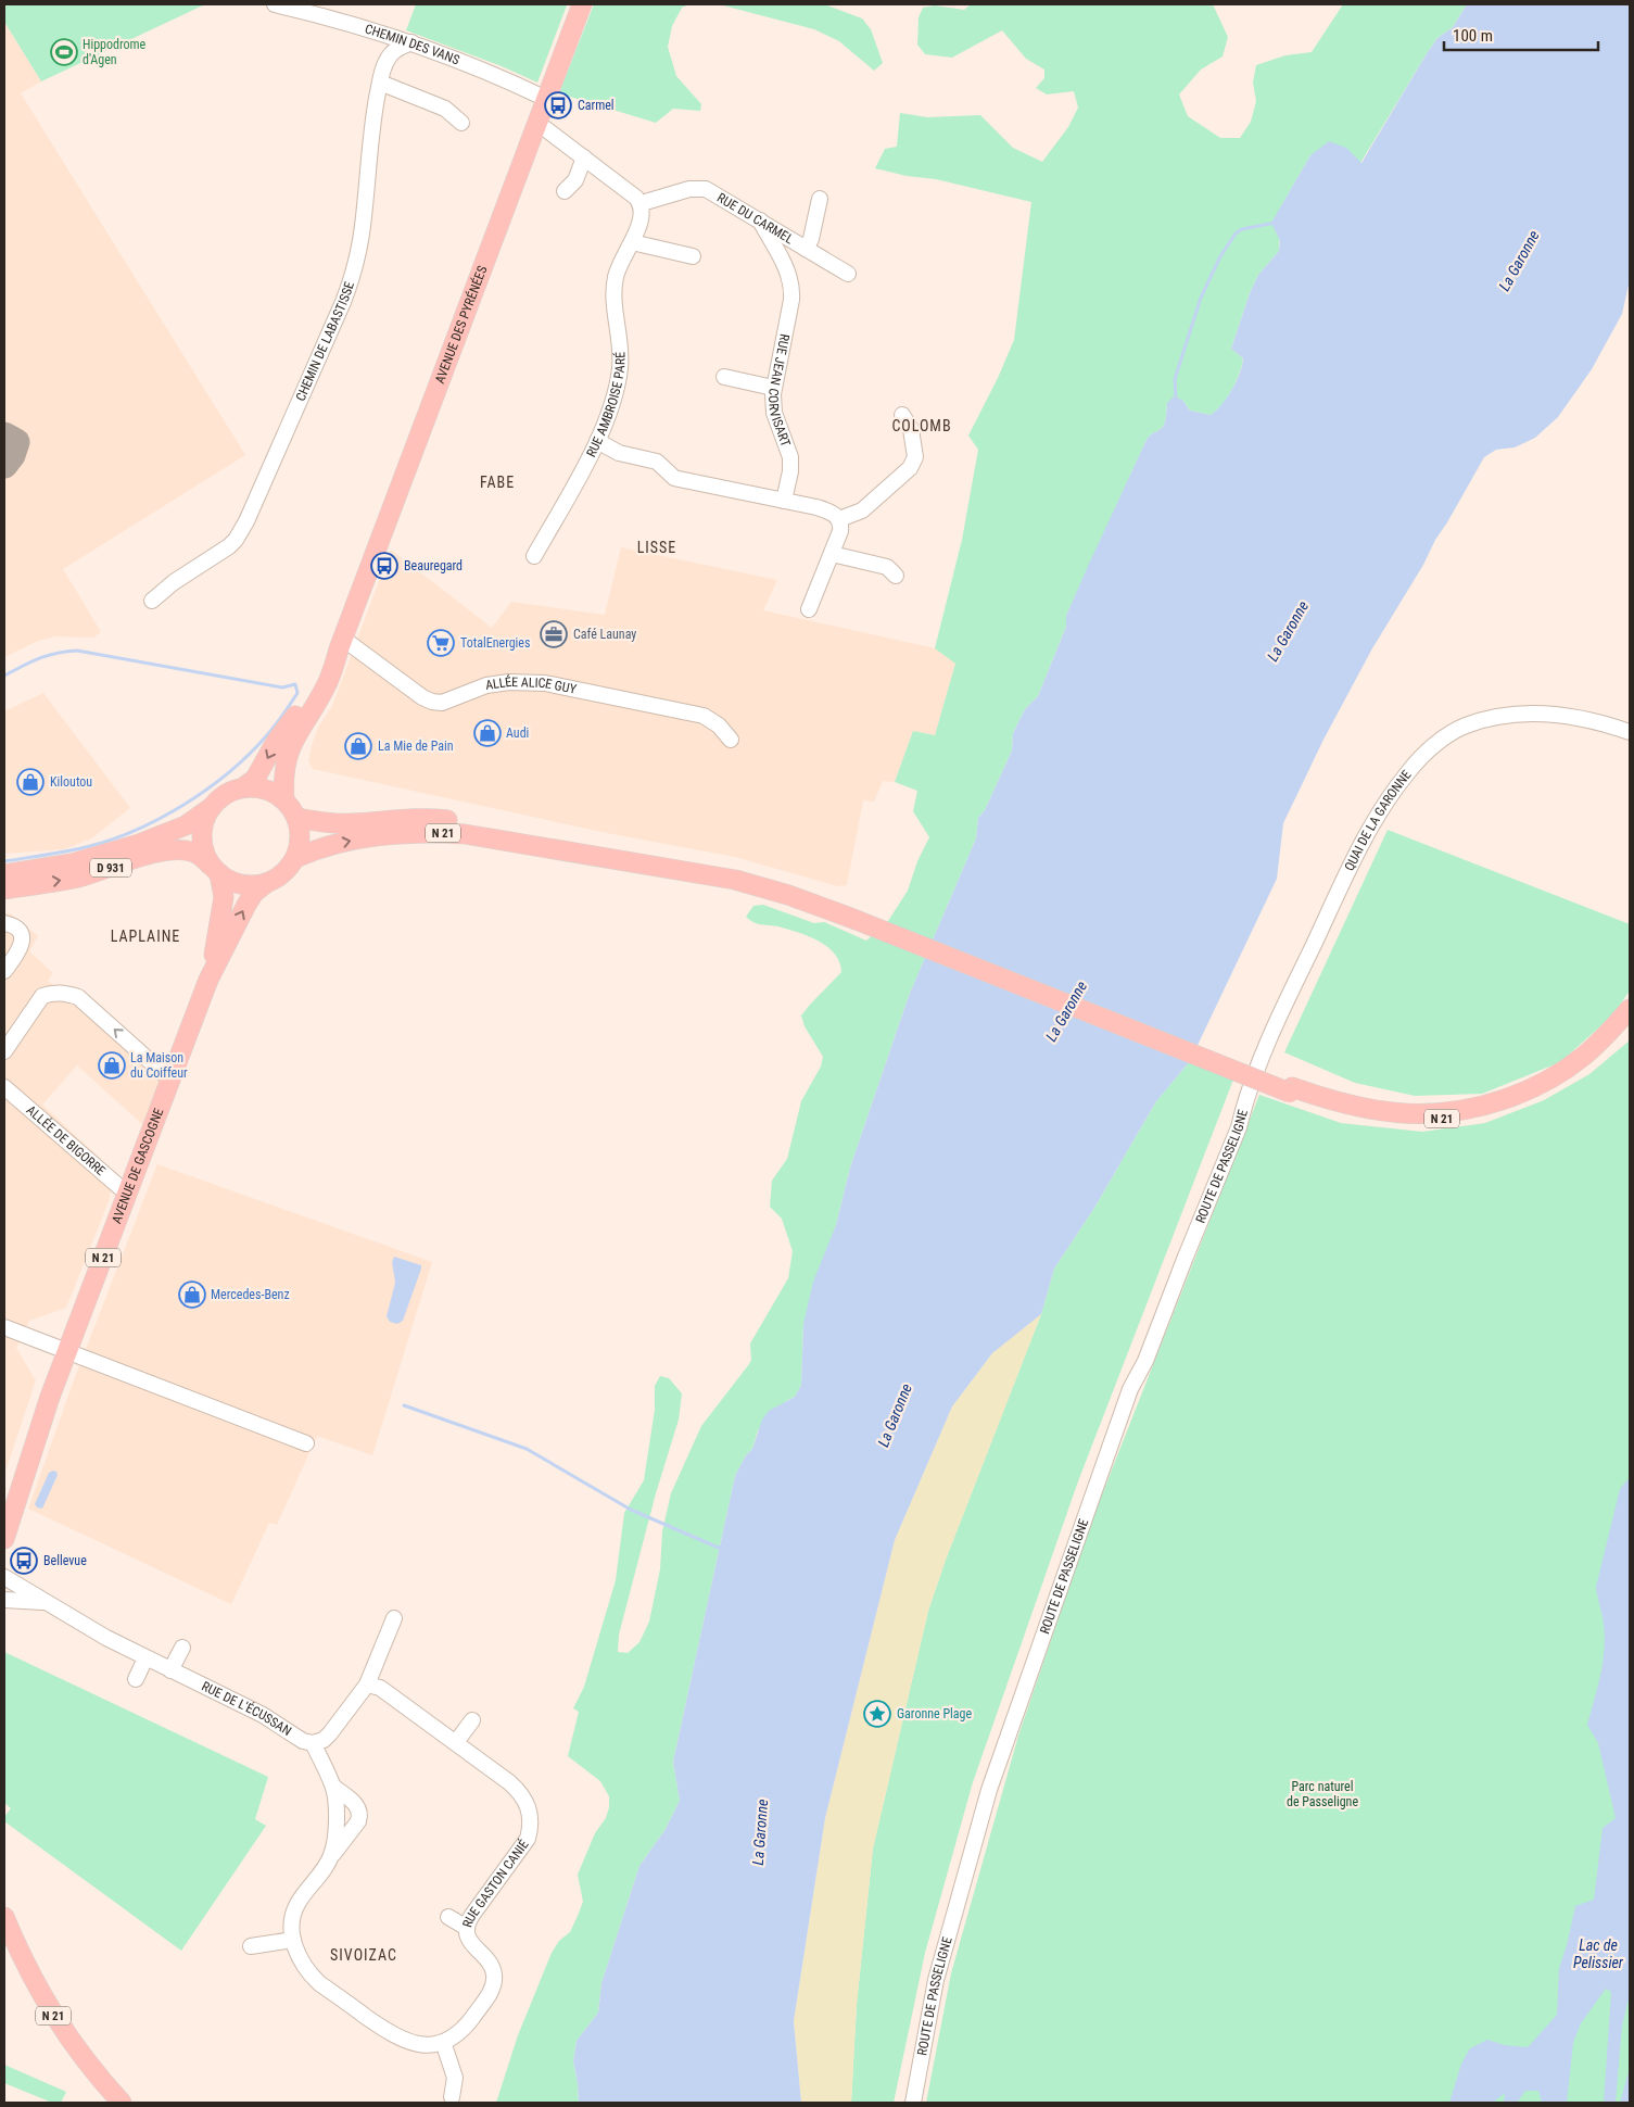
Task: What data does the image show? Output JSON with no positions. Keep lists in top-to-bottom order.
{
  "streets": {
    "main road": [
      "AVENUE DES PYRÉNÉES",
      "N 21",
      "D 931",
      "AVENUE DE GASCOGNE"
    ],
    "street": [
      "CHEMIN DES VANS",
      "RUE DU CARMEL",
      "CHEMIN DE LABASTISSE",
      "RUE JEAN CORVISART",
      "RUE AMBROISE PARÉ",
      "ALLÉE ALICE GUY",
      "QUAI DE LA GARONNE",
      "ALLÉE DE BIGORRE",
      "ROUTE DE PASSELIGNE",
      "RUE DE L'ÉCUSSAN",
      "RUE GASTON CANIÉ"
    ]
  },
  "crossings": [
    ["CHEMIN DES VANS", "AVENUE DES PYRÉNÉES"],
    ["CHEMIN DES VANS", "CHEMIN DE LABASTISSE"],
    ["RUE DU CARMEL", "RUE JEAN CORVISART"],
    ["RUE DU CARMEL", "RUE AMBROISE PARÉ"],
    ["AVENUE DES PYRÉNÉES", "ALLÉE ALICE GUY"],
    ["AVENUE DES PYRÉNÉES", "N 21"],
    ["AVENUE DES PYRÉNÉES", "D 931"],
    ["AVENUE DES PYRÉNÉES", "AVENUE DE GASCOGNE"],
    ["QUAI DE LA GARONNE", "ROUTE DE PASSELIGNE"],
    ["N 21", "D 931"],
    ["N 21", "AVENUE DE GASCOGNE"],
    ["D 931", "AVENUE DE GASCOGNE"],
    ["ALLÉE DE BIGORRE", "AVENUE DE GASCOGNE"]
  ],
  "districts": [
    "COLOMB",
    "FABE",
    "LISSE",
    "LAPLAINE",
    "SIVOIZAC"
  ],
  "water": ["La Garonne", "Lac de Pelissier"],
  "parks": ["Parc naturel de Passeligne"],
  "places": {
    "sports": ["Hippodrome d'Agen"],
    "bus stop": ["Carmel", "Beauregard", "Bellevue"],
    "office": ["Café Launay"],
    "supermarket": ["TotalEnergies"],
    "shop": [
      "Audi",
      "La Mie de Pain",
      "Kiloutou",
      "La Maison du Coiffeur",
      "Mercedes-Benz"
    ],
    "place": ["Garonne Plage"]
  },
  "scale_bar": "100 m"
}
